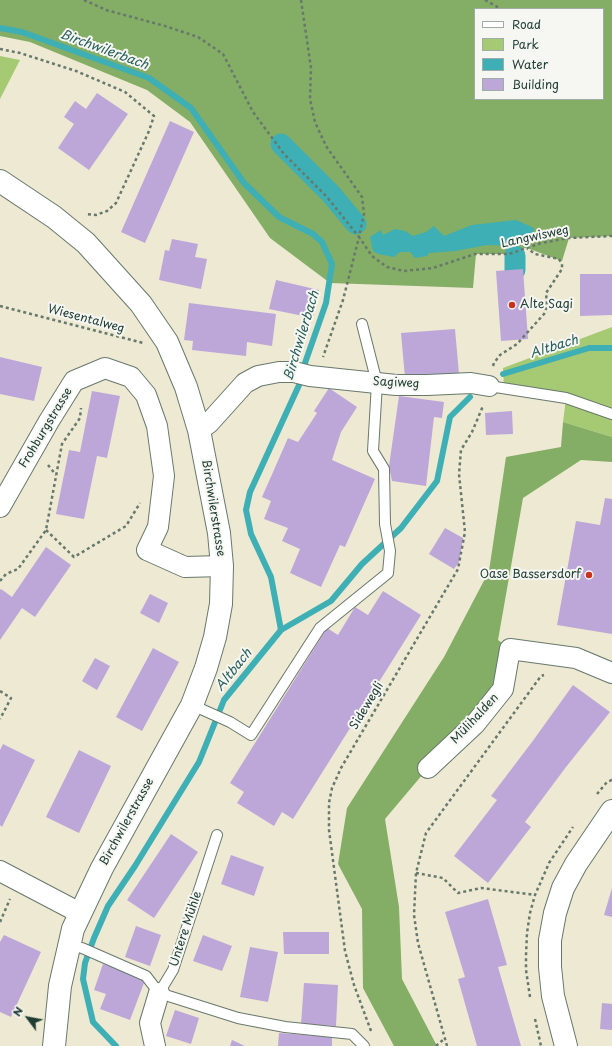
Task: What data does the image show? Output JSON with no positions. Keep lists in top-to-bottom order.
{
  "streets": {
    "street": [
      "Sagiweg",
      "Frohburgstrasse",
      "Birchwilerstrasse",
      "Mülihalden",
      "Untere Mühle"
    ],
    "path": ["Langwisweg", "Wiesentalweg", "Sidewegli"]
  },
  "crossings": [
    ["Langwisweg", "Sidewegli"],
    ["Wiesentalweg", "Birchwilerstrasse"],
    ["Sagiweg", "Birchwilerstrasse"],
    ["Sagiweg", "Sidewegli"],
    ["Frohburgstrasse", "Birchwilerstrasse"]
  ],
  "water": ["Birchwilerbach", "Altbach"],
  "places": ["Alte Sagi", "Oase Bassersdorf"],
  "legend": [
    "Road",
    "Park",
    "Water",
    "Building"
  ],
  "north": "top left"
}
